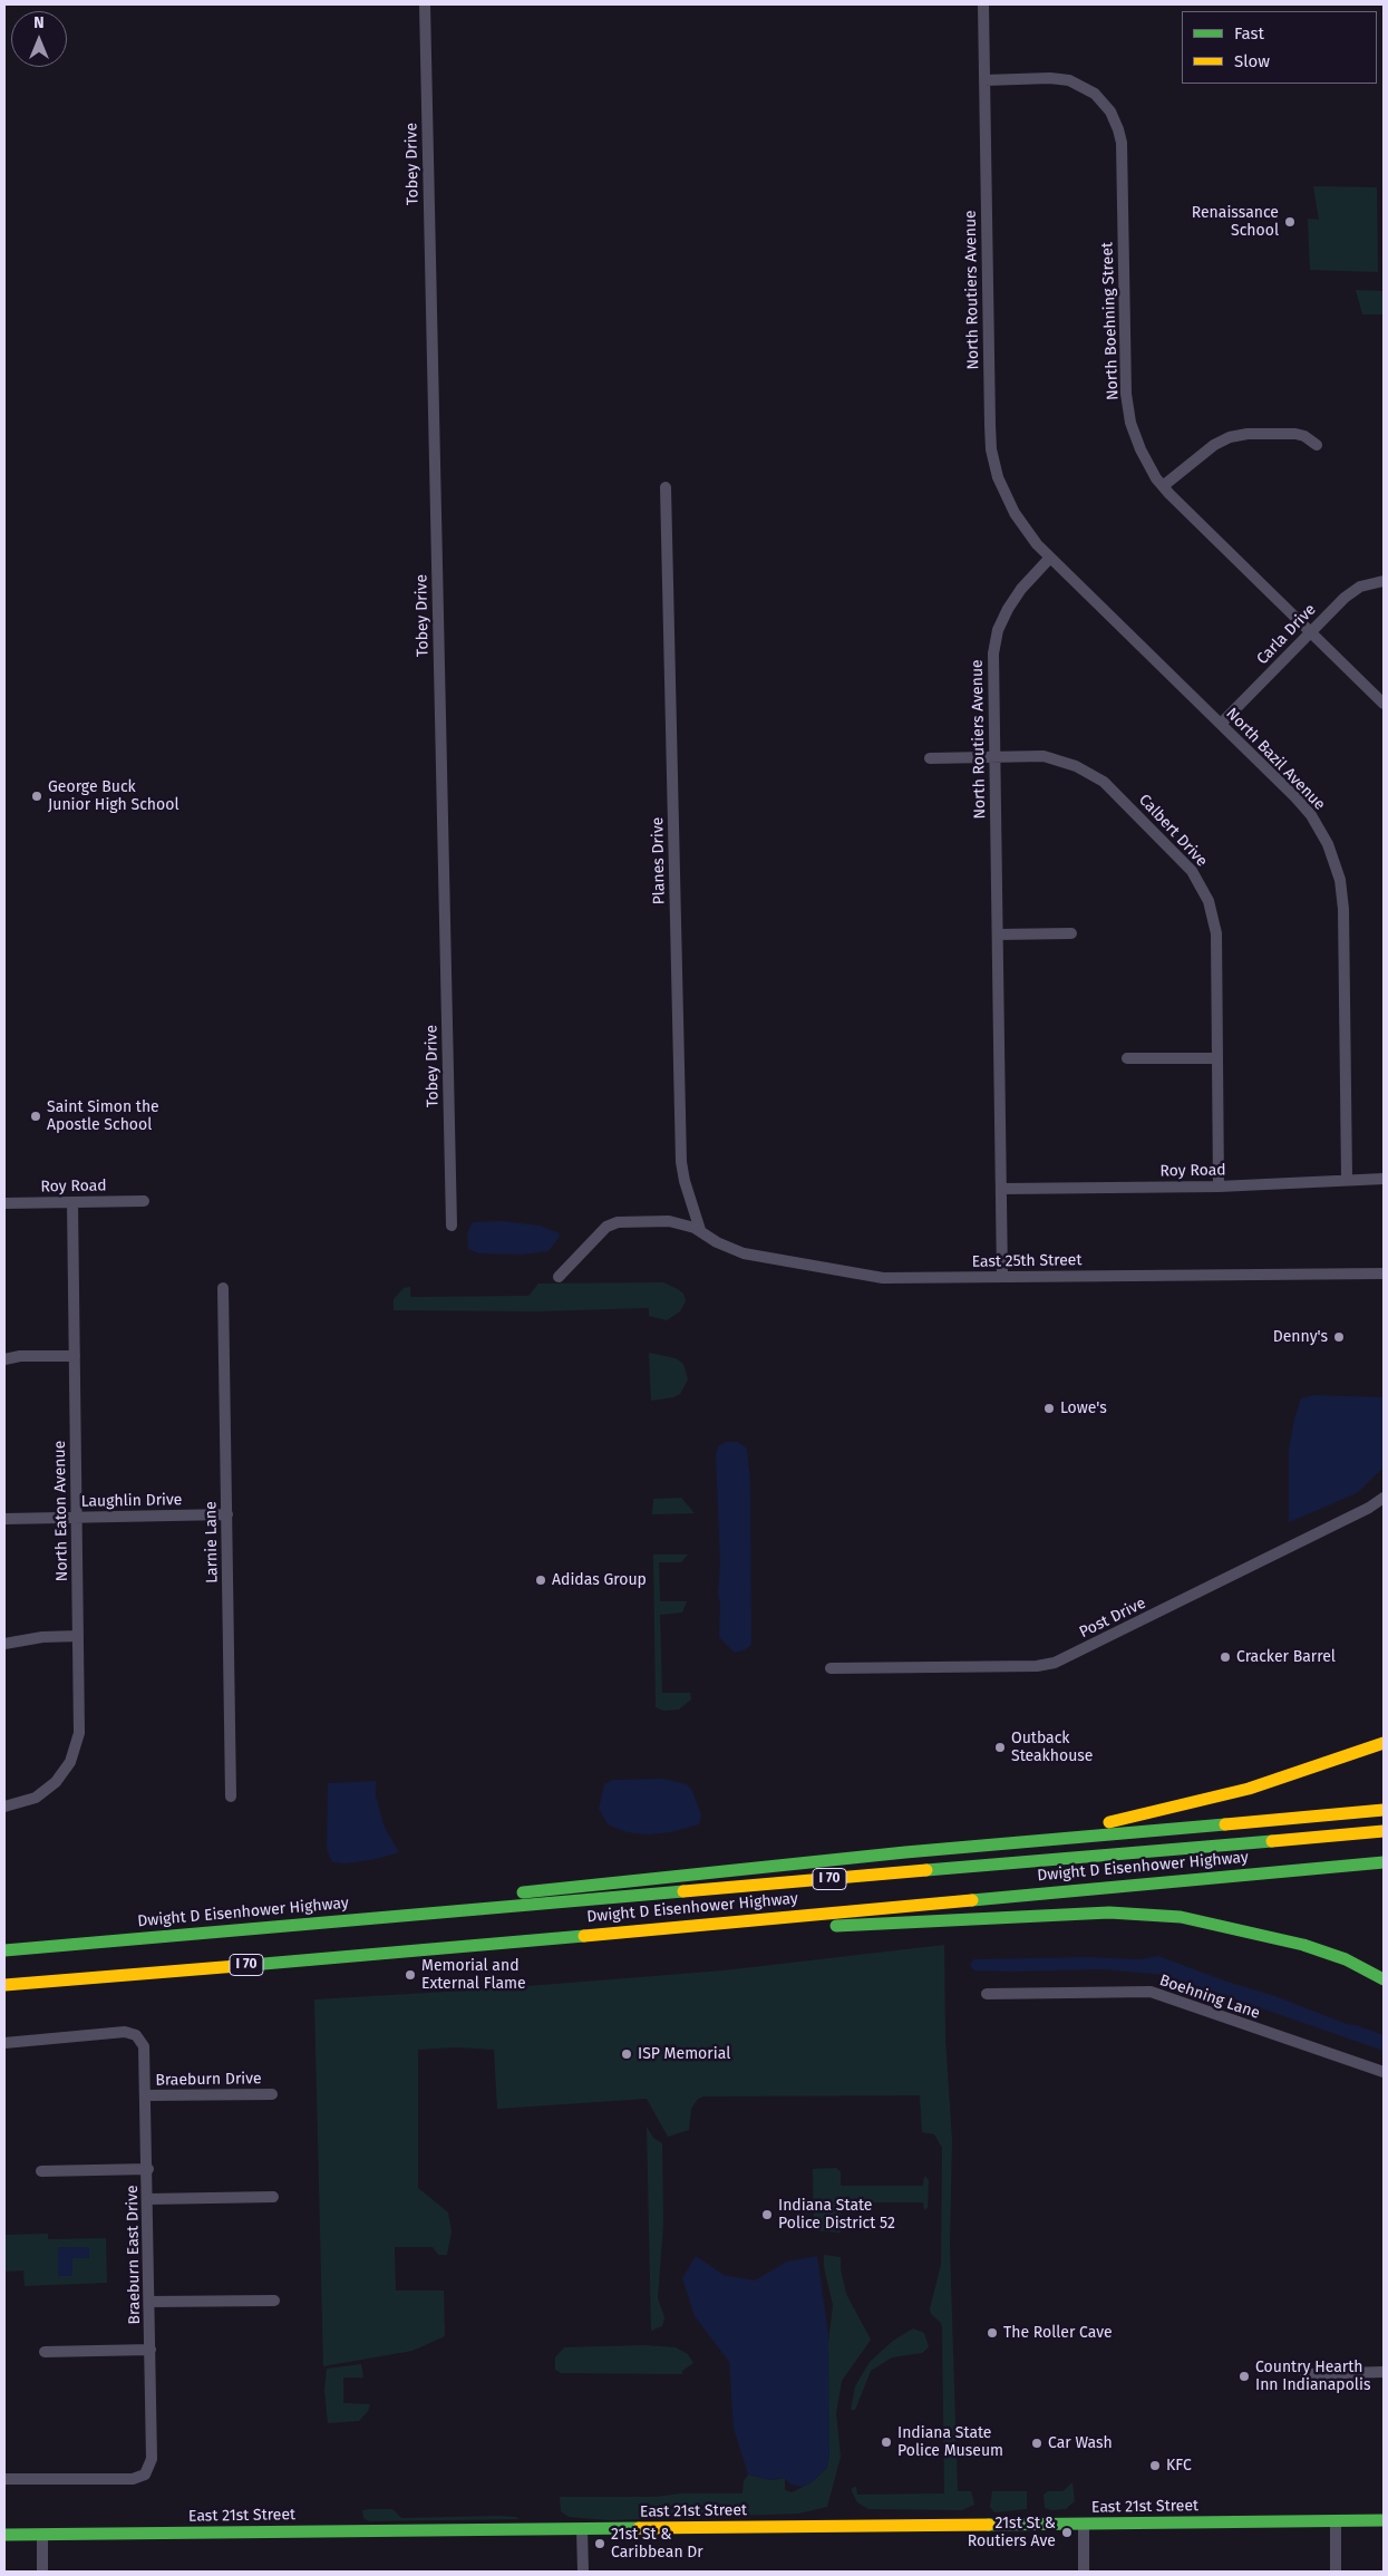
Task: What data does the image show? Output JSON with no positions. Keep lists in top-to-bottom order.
{
  "streets": {
    "main road": ["Dwight D Eisenhower Highway", "I 70", "East 21st Street"],
    "street": [
      "Tobey Drive",
      "North Routiers Avenue",
      "North Boehning Street",
      "Carla Drive",
      "North Bazil Avenue",
      "Calbert Drive",
      "Planes Drive",
      "Roy Road",
      "East 25th Street",
      "Laughlin Drive",
      "North Eaton Avenue",
      "Larnie Lane",
      "Post Drive",
      "Boehning Lane",
      "Braeburn Drive",
      "Braeburn East Drive"
    ]
  },
  "crossings": [
    ["North Routiers Avenue", "North Boehning Street"],
    ["North Routiers Avenue", "North Bazil Avenue"],
    ["North Routiers Avenue", "Calbert Drive"],
    ["North Routiers Avenue", "Roy Road"],
    ["North Routiers Avenue", "East 25th Street"],
    ["North Boehning Street", "Carla Drive"],
    ["Carla Drive", "North Bazil Avenue"],
    ["North Bazil Avenue", "Roy Road"],
    ["Calbert Drive", "Roy Road"],
    ["Planes Drive", "East 25th Street"],
    ["Roy Road", "North Eaton Avenue"],
    ["Laughlin Drive", "North Eaton Avenue"],
    ["Laughlin Drive", "Larnie Lane"],
    ["Braeburn Drive", "Braeburn East Drive"]
  ],
  "places": [
    "Renaissance School",
    "George Buck Junior High School",
    "Saint Simon the Apostle School",
    "Denny's",
    "Lowe's",
    "Adidas Group",
    "Cracker Barrel",
    "Outback Steakhouse",
    "Memorial and External Flame",
    "ISP Memorial",
    "Indiana State Police District 52",
    "The Roller Cave",
    "Country Hearth Inn Indianapolis",
    "Indiana State Police Museum",
    "Car Wash",
    "KFC",
    "21st St & Routiers Ave",
    "21st St & Caribbean Dr"
  ],
  "legend": ["Fast", "Slow"],
  "north": "top"
}
